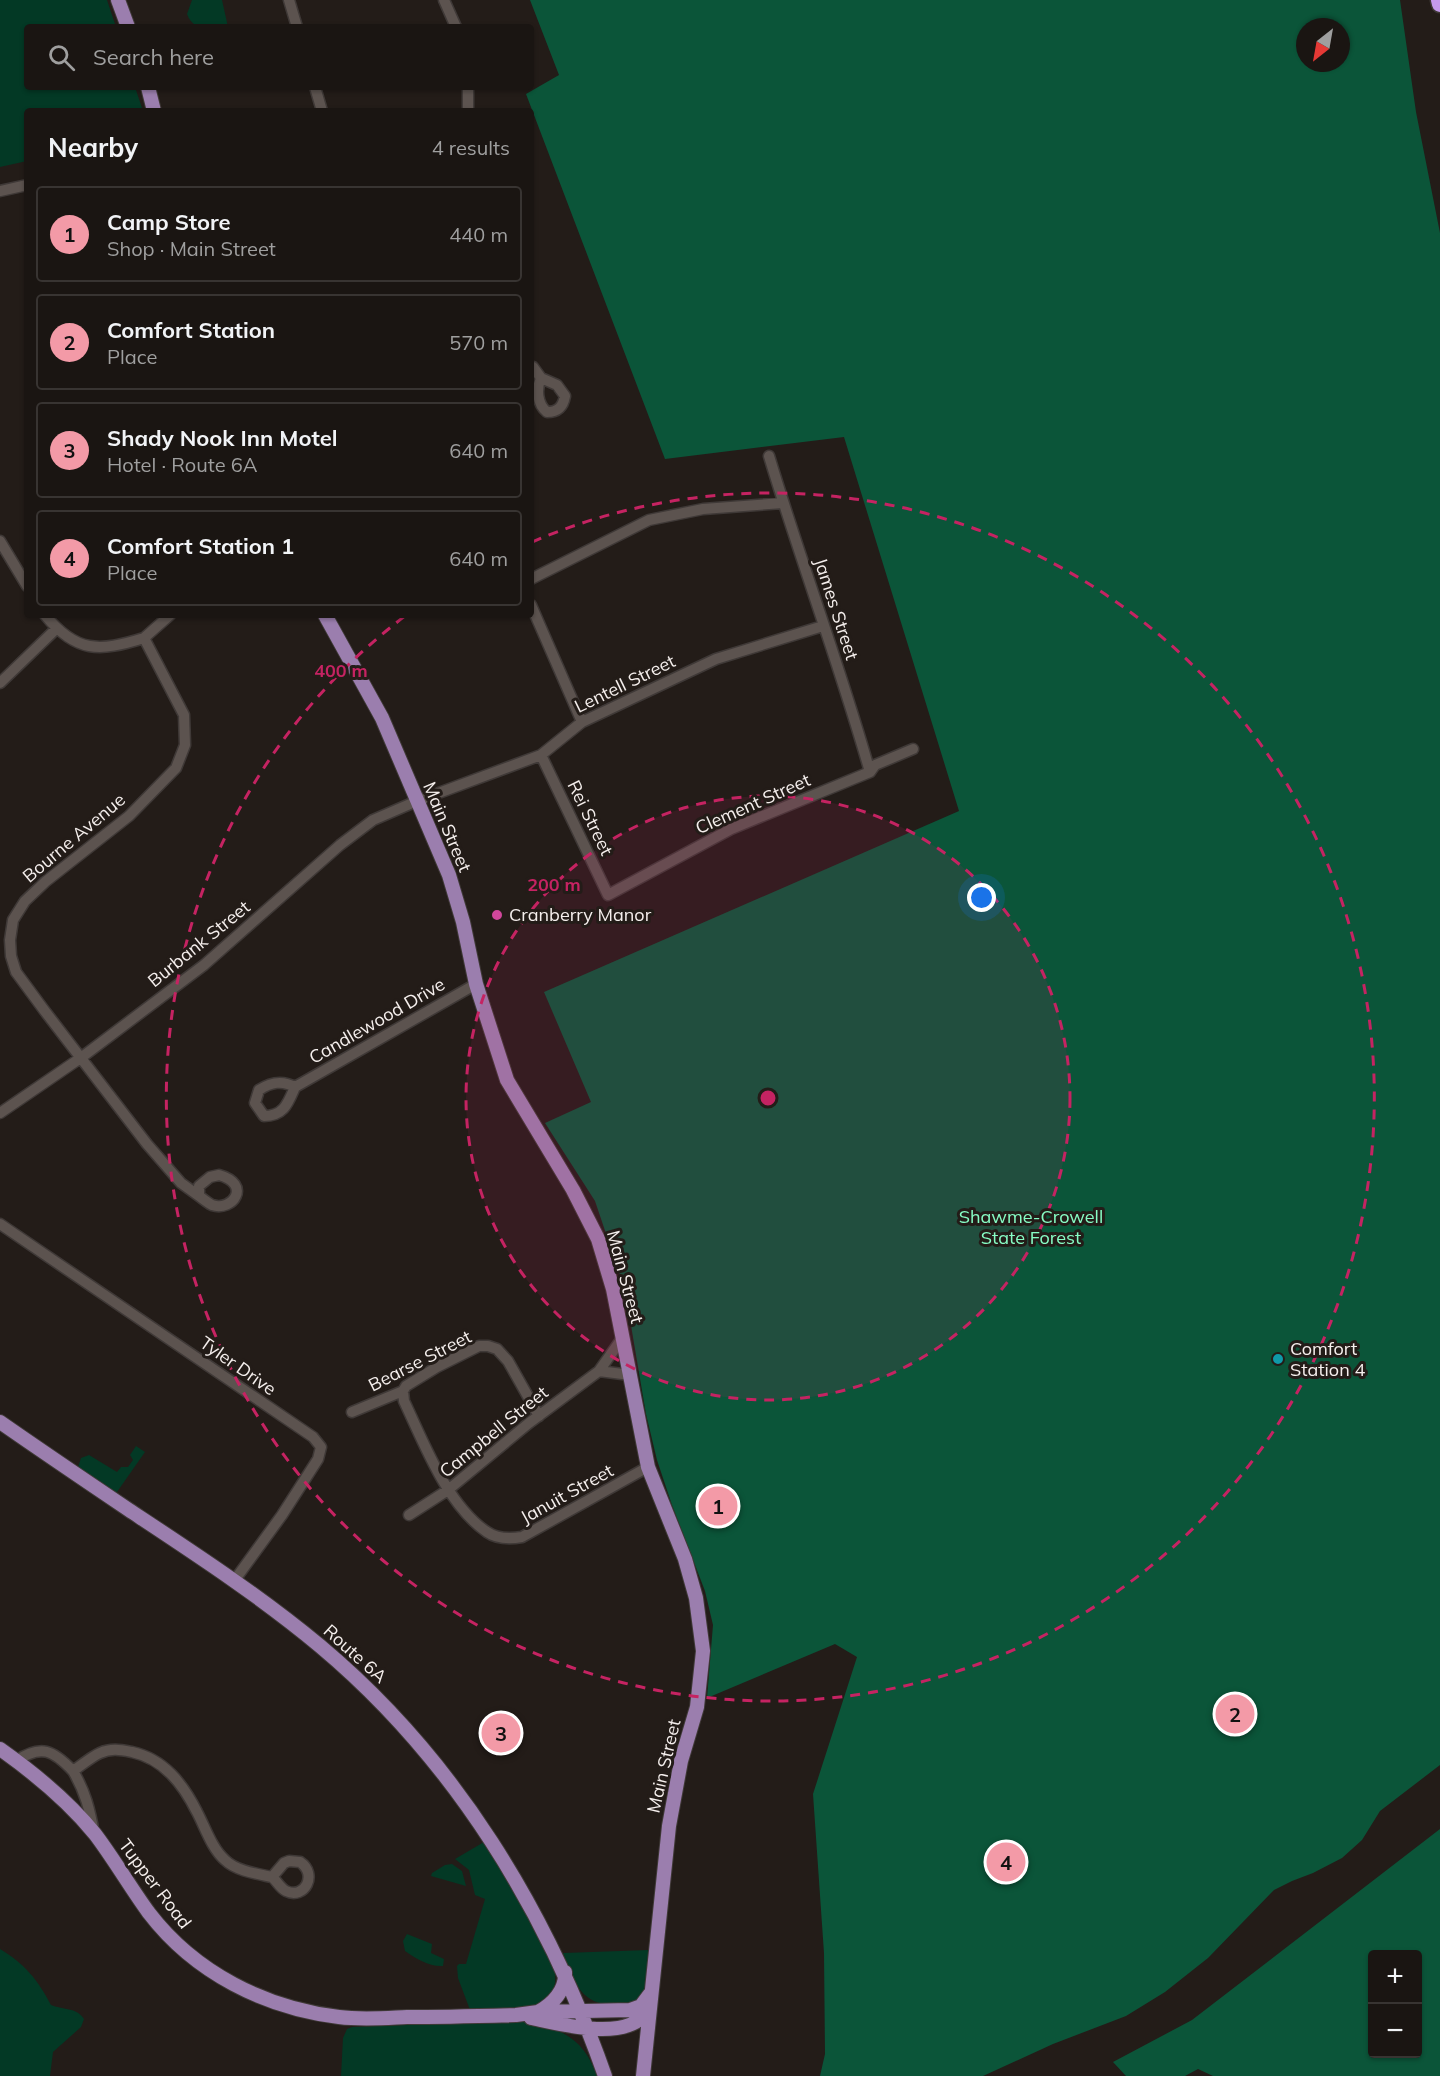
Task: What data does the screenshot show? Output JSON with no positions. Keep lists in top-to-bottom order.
{
  "streets": {
    "main road": ["Main Street", "Route 6A", "Tupper Road"],
    "street": [
      "James Street",
      "Lentell Street",
      "Clement Street",
      "Rei Street",
      "Bourne Avenue",
      "Burbank Street",
      "Candlewood Drive",
      "Bearse Street",
      "Tyler Drive",
      "Campbell Street",
      "Januit Street"
    ]
  },
  "crossings": [
    ["James Street", "Lentell Street"],
    ["James Street", "Clement Street"],
    ["Lentell Street", "Rei Street"],
    ["Lentell Street", "Main Street"],
    ["Lentell Street", "Burbank Street"],
    ["Clement Street", "Rei Street"],
    ["Main Street", "Burbank Street"],
    ["Main Street", "Candlewood Drive"],
    ["Main Street", "Campbell Street"],
    ["Main Street", "Januit Street"],
    ["Bourne Avenue", "Burbank Street"],
    ["Bearse Street", "Campbell Street"],
    ["Bearse Street", "Januit Street"],
    ["Tyler Drive", "Route 6A"],
    ["Campbell Street", "Januit Street"],
    ["Route 6A", "Tupper Road"]
  ],
  "parks": ["Shawme-Crowell State Forest"],
  "places": ["Cranberry Manor", "Comfort Station 4"],
  "north": "bottom left",
  "page": {
    "search": "Search here",
    "heading": ["Nearby", "4 results"],
    "list": [
      {
        "mark": "1",
        "name": "Camp Store",
        "note": "Shop · Main Street",
        "value": "440 m"
      },
      {
        "mark": "2",
        "name": "Comfort Station",
        "note": "Place",
        "value": "570 m"
      },
      {
        "mark": "3",
        "name": "Shady Nook Inn Motel",
        "note": "Hotel · Route 6A",
        "value": "640 m"
      },
      {
        "mark": "4",
        "name": "Comfort Station 1",
        "note": "Place",
        "value": "640 m"
      }
    ],
    "pins": [
      "1",
      "2",
      "3",
      "4"
    ],
    "map_buttons": ["+", "−"]
  },
  "rings": ["400 m", "200 m"]
}
